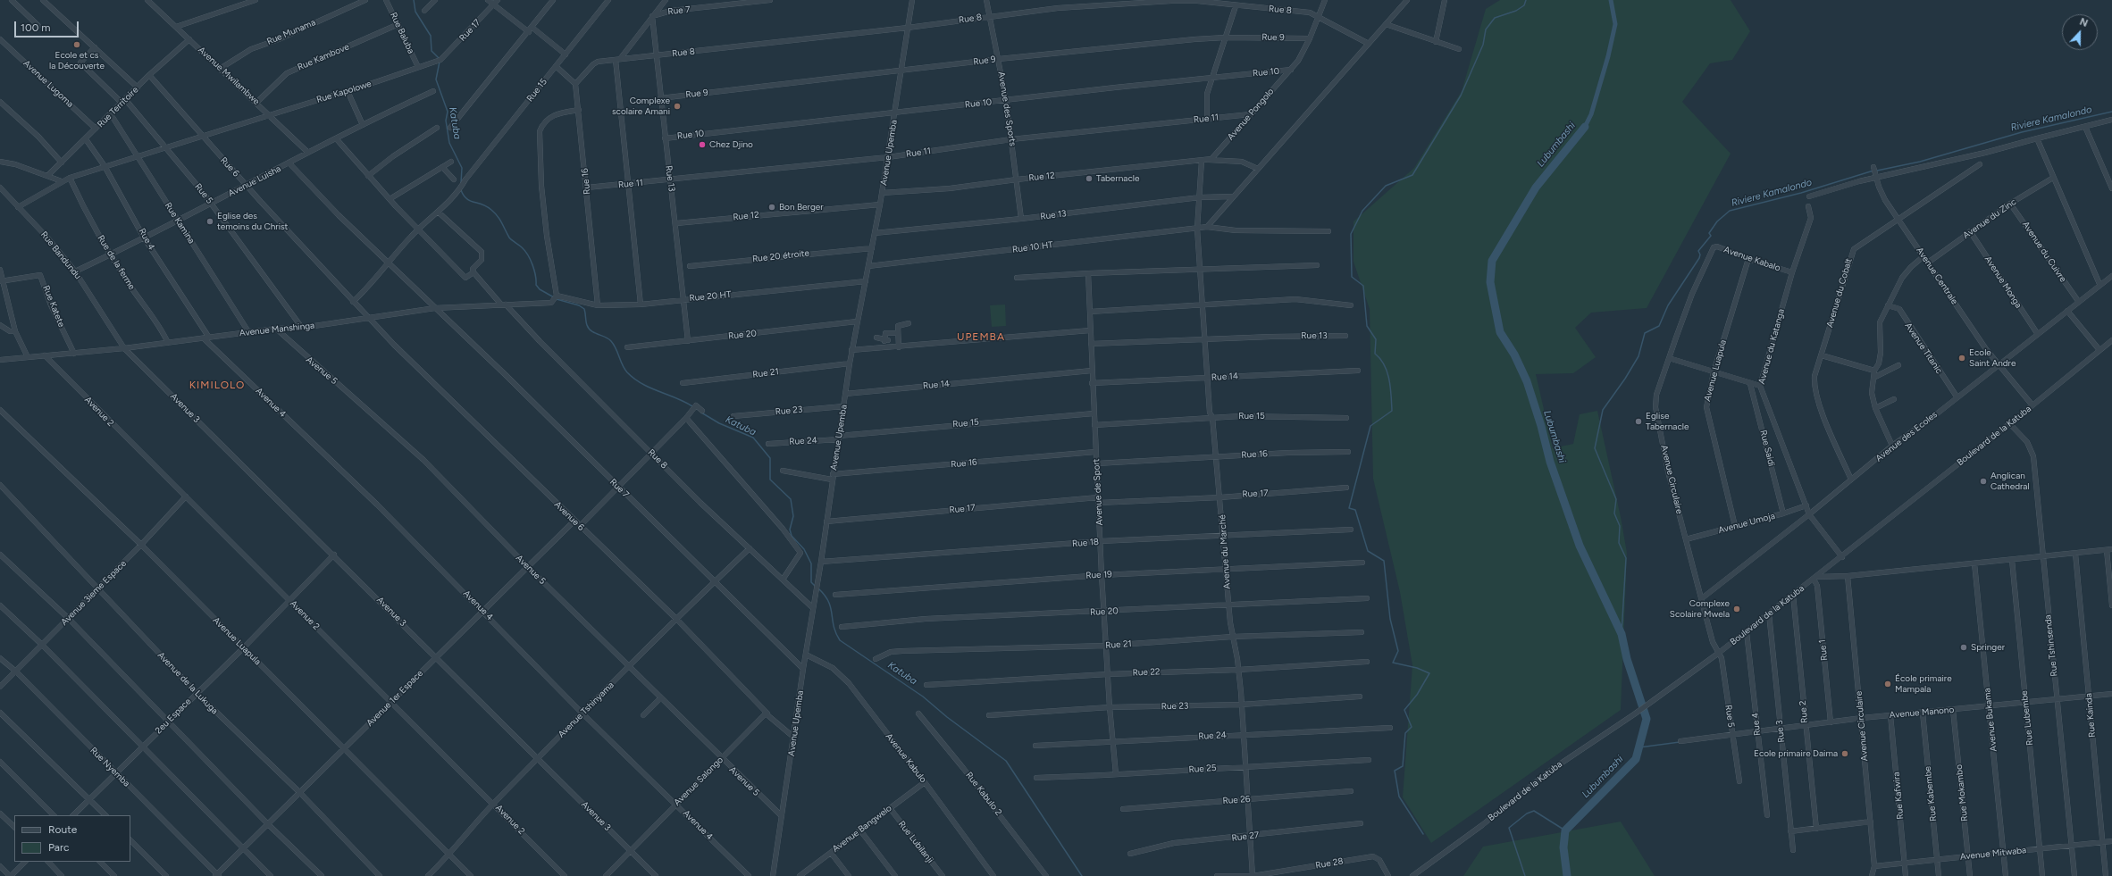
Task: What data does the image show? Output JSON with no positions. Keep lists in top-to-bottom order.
{
  "streets": {
    "street": [
      "Rue 8",
      "Rue 7",
      "Rue 17",
      "Rue Munama",
      "Rue Baluba",
      "Rue 9",
      "Rue Kambove",
      "Rue 10",
      "Avenue Mwilambwe",
      "Avenue Lugoma",
      "Rue 15",
      "Rue Kapolowe",
      "Rue Territoire",
      "Avenue des Sports",
      "Avenue Pongolo",
      "Rue 11",
      "Avenue Upemba",
      "Rue 6",
      "Rue 12",
      "Rue 13",
      "Avenue Luisha",
      "Rue 16",
      "Rue 5",
      "Avenue du Zinc",
      "Rue Kamina",
      "Rue 4",
      "Rue 10 HT",
      "Avenue du Cuivre",
      "Rue Bandundu",
      "Rue 20 étroite",
      "Avenue Kabalo",
      "Rue de la ferme",
      "Avenue Centrale",
      "Avenue Monga",
      "Avenue du Cobalt",
      "Rue 20 HT",
      "Rue Katete",
      "Avenue Manshinga",
      "Rue 20",
      "Avenue du Katanga",
      "Avenue Titanic",
      "Avenue 5",
      "Avenue Luapula",
      "Rue 21",
      "Rue 14",
      "Avenue 4",
      "Avenue 3",
      "Rue 23",
      "Avenue 2",
      "Boulevard de la Katuba",
      "Avenue des Ecoles",
      "Rue 24",
      "Rue Saidi",
      "Avenue Circulaire",
      "Avenue de Sport",
      "Avenue 6",
      "Avenue Umoja",
      "Rue 18",
      "Avenue du Marché",
      "Rue 19",
      "Avenue 3ieme Espace",
      "Rue Tshinsenda",
      "Rue 1",
      "Rue 22",
      "Avenue de la Lukuga",
      "Avenue 1er Espace",
      "Avenue Tshinyama",
      "Rue 2",
      "Avenue Manono",
      "Rue Kainda",
      "2eu Espace",
      "Rue Lubembe",
      "Avenue Bukama",
      "Rue 3",
      "Avenue Kabulo",
      "Rue Nyemba",
      "Rue 25",
      "Avenue Salongo",
      "Rue Mokambo",
      "Rue Kabulo 2",
      "Rue Kabembe",
      "Rue Kafwira",
      "Rue 26",
      "Avenue Bangwelo",
      "Rue 27",
      "Rue Lubilanji",
      "Avenue Mitwaba",
      "Rue 28"
    ]
  },
  "crossings": [
    ["Rue 8", "Avenue des Sports"],
    ["Rue 8", "Avenue Pongolo"],
    ["Rue 8", "Avenue Upemba"],
    ["Rue 8", "Rue 13"],
    ["Rue 8", "Rue 16"],
    ["Rue 8", "Avenue Manshinga"],
    ["Rue 8", "Avenue Tshinyama"],
    ["Rue 7", "Rue 15"],
    ["Rue 7", "Avenue Upemba"],
    ["Rue 7", "Rue 13"],
    ["Rue 7", "Avenue Luisha"],
    ["Rue 7", "Avenue Manshinga"],
    ["Rue 7", "Avenue Tshinyama"],
    ["Rue 17", "Rue Baluba"],
    ["Rue 17", "Rue Kapolowe"],
    ["Rue 17", "Avenue Upemba"],
    ["Rue 17", "Avenue de Sport"],
    ["Rue 17", "Avenue du Marché"],
    ["Rue Munama", "Avenue Mwilambwe"],
    ["Rue Baluba", "Rue Kambove"],
    ["Rue Baluba", "Rue Kapolowe"],
    ["Rue 9", "Avenue des Sports"],
    ["Rue 9", "Avenue Pongolo"],
    ["Rue 9", "Avenue Upemba"],
    ["Rue 9", "Rue 13"],
    ["Rue Kambove", "Avenue Mwilambwe"],
    ["Rue 10", "Avenue des Sports"],
    ["Rue 10", "Avenue Pongolo"],
    ["Rue 10", "Avenue Upemba"],
    ["Rue 10", "Rue 13"],
    ["Avenue Mwilambwe", "Rue Kapolowe"],
    ["Avenue Mwilambwe", "Rue Territoire"],
    ["Avenue Mwilambwe", "Avenue Luisha"],
    ["Avenue Lugoma", "Rue Territoire"],
    ["Rue 15", "Avenue Upemba"],
    ["Rue 15", "Rue 6"],
    ["Rue 15", "Rue 24"],
    ["Rue 15", "Avenue de Sport"],
    ["Rue 15", "Avenue du Marché"],
    ["Rue Kapolowe", "Rue 6"],
    ["Rue Kapolowe", "Rue 5"],
    ["Rue Kapolowe", "Rue Kamina"],
    ["Rue Kapolowe", "Rue 4"],
    ["Rue Kapolowe", "Rue Bandundu"],
    ["Rue Kapolowe", "Rue de la ferme"],
    ["Rue Territoire", "Rue 6"],
    ["Rue Territoire", "Rue 5"],
    ["Rue Territoire", "Rue Kamina"],
    ["Rue Territoire", "Rue 4"],
    ["Avenue des Sports", "Rue 11"],
    ["Avenue des Sports", "Rue 12"],
    ["Avenue des Sports", "Rue 13"],
    ["Avenue Pongolo", "Rue 11"],
    ["Rue 11", "Avenue Upemba"],
    ["Rue 11", "Rue 13"],
    ["Rue 11", "Rue 16"],
    ["Avenue Upemba", "Rue 12"],
    ["Avenue Upemba", "Rue 13"],
    ["Avenue Upemba", "Rue 16"],
    ["Avenue Upemba", "Rue 10 HT"],
    ["Avenue Upemba", "Rue 20 étroite"],
    ["Avenue Upemba", "Rue 20 HT"],
    ["Avenue Upemba", "Rue 20"],
    ["Avenue Upemba", "Avenue 5"],
    ["Avenue Upemba", "Rue 21"],
    ["Avenue Upemba", "Rue 14"],
    ["Avenue Upemba", "Rue 23"],
    ["Avenue Upemba", "Rue 24"],
    ["Avenue Upemba", "Rue 18"],
    ["Avenue Upemba", "Avenue Kabulo"],
    ["Rue 6", "Avenue Luisha"],
    ["Rue 6", "Avenue Manshinga"],
    ["Rue 6", "Avenue 6"],
    ["Rue 12", "Rue 13"],
    ["Rue 13", "Rue 20 HT"],
    ["Rue 13", "Rue 20"],
    ["Rue 13", "Avenue de Sport"],
    ["Rue 13", "Avenue du Marché"],
    ["Avenue Luisha", "Rue 5"],
    ["Avenue Luisha", "Rue Kamina"],
    ["Avenue Luisha", "Rue 4"],
    ["Avenue Luisha", "Rue Bandundu"],
    ["Avenue Luisha", "Rue de la ferme"],
    ["Rue 16", "Rue 20 HT"],
    ["Rue 16", "Avenue de Sport"],
    ["Rue 16", "Avenue du Marché"],
    ["Rue 5", "Avenue Manshinga"],
    ["Rue 5", "Boulevard de la Katuba"],
    ["Rue 5", "Avenue Circulaire"],
    ["Rue 5", "Avenue Manono"],
    ["Avenue du Zinc", "Avenue du Cuivre"],
    ["Avenue du Zinc", "Avenue Centrale"],
    ["Avenue du Zinc", "Avenue Monga"],
    ["Rue Kamina", "Avenue Manshinga"],
    ["Rue 4", "Avenue Manshinga"],
    ["Rue 4", "Avenue 4"],
    ["Rue 4", "Boulevard de la Katuba"],
    ["Rue 4", "Avenue Manono"],
    ["Rue 10 HT", "Avenue du Marché"],
    ["Avenue du Cuivre", "Avenue des Ecoles"],
    ["Rue Bandundu", "Avenue Manshinga"],
    ["Rue Bandundu", "Avenue 3"],
    ["Avenue Kabalo", "Avenue du Katanga"],
    ["Avenue Kabalo", "Avenue Luapula"],
    ["Avenue Kabalo", "Avenue Circulaire"],
    ["Rue de la ferme", "Avenue Manshinga"],
    ["Avenue Centrale", "Avenue du Cobalt"],
    ["Avenue Centrale", "Avenue des Ecoles"],
    ["Avenue Monga", "Avenue des Ecoles"],
    ["Avenue du Cobalt", "Avenue des Ecoles"],
    ["Rue 20 HT", "Avenue Manshinga"],
    ["Rue Katete", "Avenue Manshinga"],
    ["Avenue Manshinga", "Avenue 5"],
    ["Avenue Manshinga", "Avenue 4"],
    ["Avenue Manshinga", "Avenue 3"],
    ["Avenue Manshinga", "Avenue 2"],
    ["Avenue Manshinga", "Avenue 6"],
    ["Rue 20", "Avenue de Sport"],
    ["Rue 20", "Avenue du Marché"],
    ["Avenue du Katanga", "Boulevard de la Katuba"],
    ["Avenue du Katanga", "Avenue des Ecoles"],
    ["Avenue du Katanga", "Avenue Umoja"],
    ["Avenue Titanic", "Avenue des Ecoles"],
    ["Avenue 5", "Avenue 1er Espace"],
    ["Avenue 5", "Avenue Tshinyama"],
    ["Avenue 5", "Avenue Salongo"],
    ["Avenue Luapula", "Avenue Umoja"],
    ["Avenue Luapula", "Avenue 3ieme Espace"],
    ["Avenue Luapula", "Avenue 1er Espace"],
    ["Avenue Luapula", "Avenue Tshinyama"],
    ["Avenue Luapula", "2eu Espace"],
    ["Rue 21", "Avenue de Sport"],
    ["Rue 21", "Avenue du Marché"],
    ["Rue 14", "Avenue de Sport"],
    ["Rue 14", "Avenue du Marché"],
    ["Avenue 4", "Avenue 1er Espace"],
    ["Avenue 4", "Avenue Tshinyama"],
    ["Avenue 4", "Avenue Salongo"],
    ["Avenue 3", "Avenue 1er Espace"],
    ["Avenue 3", "Avenue Tshinyama"],
    ["Avenue 3", "2eu Espace"],
    ["Avenue 3", "Avenue Salongo"],
    ["Rue 23", "Avenue de Sport"],
    ["Rue 23", "Avenue du Marché"],
    ["Avenue 2", "Avenue 3ieme Espace"],
    ["Avenue 2", "Avenue 1er Espace"],
    ["Avenue 2", "Avenue Tshinyama"],
    ["Avenue 2", "2eu Espace"],
    ["Boulevard de la Katuba", "Avenue Circulaire"],
    ["Boulevard de la Katuba", "Rue Tshinsenda"],
    ["Boulevard de la Katuba", "Rue 1"],
    ["Boulevard de la Katuba", "Rue 2"],
    ["Boulevard de la Katuba", "Rue 3"],
    ["Avenue des Ecoles", "Avenue Circulaire"],
    ["Rue 24", "Avenue de Sport"],
    ["Rue 24", "Avenue du Marché"],
    ["Rue Saidi", "Avenue Umoja"],
    ["Avenue Circulaire", "Avenue Umoja"],
    ["Avenue Circulaire", "Avenue Manono"],
    ["Avenue Circulaire", "Avenue Mitwaba"],
    ["Avenue de Sport", "Rue 18"],
    ["Avenue de Sport", "Rue 19"],
    ["Avenue de Sport", "Rue 22"],
    ["Avenue de Sport", "Rue 25"],
    ["Avenue 6", "Avenue 1er Espace"],
    ["Avenue 6", "Avenue Tshinyama"],
    ["Avenue 6", "Avenue Salongo"],
    ["Rue 18", "Avenue du Marché"],
    ["Avenue du Marché", "Rue 19"],
    ["Avenue du Marché", "Rue 22"],
    ["Avenue du Marché", "Rue 25"],
    ["Avenue du Marché", "Rue 26"],
    ["Avenue du Marché", "Rue 27"],
    ["Avenue du Marché", "Rue 28"],
    ["Avenue 3ieme Espace", "Avenue de la Lukuga"],
    ["Avenue 3ieme Espace", "Rue Nyemba"],
    ["Rue Tshinsenda", "Avenue Manono"],
    ["Rue Tshinsenda", "Avenue Mitwaba"],
    ["Rue 1", "Avenue Manono"],
    ["Avenue de la Lukuga", "Avenue 1er Espace"],
    ["Avenue de la Lukuga", "2eu Espace"],
    ["Avenue 1er Espace", "Rue Nyemba"],
    ["Rue 2", "Avenue Manono"],
    ["Avenue Manono", "Rue Kainda"],
    ["Avenue Manono", "Rue Lubembe"],
    ["Avenue Manono", "Avenue Bukama"],
    ["Avenue Manono", "Rue 3"],
    ["Avenue Manono", "Rue Mokambo"],
    ["Avenue Manono", "Rue Kabembe"],
    ["Avenue Manono", "Rue Kafwira"],
    ["Rue Kainda", "Avenue Mitwaba"],
    ["2eu Espace", "Rue Nyemba"],
    ["Rue Lubembe", "Avenue Mitwaba"],
    ["Avenue Bukama", "Avenue Mitwaba"],
    ["Avenue Kabulo", "Avenue Bangwelo"],
    ["Rue Mokambo", "Avenue Mitwaba"],
    ["Rue Kabembe", "Avenue Mitwaba"],
    ["Rue Kafwira", "Avenue Mitwaba"],
    ["Avenue Bangwelo", "Rue Lubilanji"]
  ],
  "districts": ["UPEMBA", "KIMILOLO"],
  "water": ["Riviere Kamalondo", "Katuba", "Lubumbashi"],
  "places": [
    "Ecole et cs la Découverte",
    "Complexe scolaire Amani",
    "Chez Djino",
    "Tabernacle",
    "Bon Berger",
    "Eglise des temoins du Christ",
    "Ecole Saint Andre",
    "Eglise Tabernacle",
    "Anglican Cathedral",
    "Complexe Scolaire Mwela",
    "Springer",
    "École primaire Mampala",
    "Ecole primaire Daima"
  ],
  "legend": ["Route", "Parc"],
  "scale_bar": "100 m",
  "north": "top"
}
